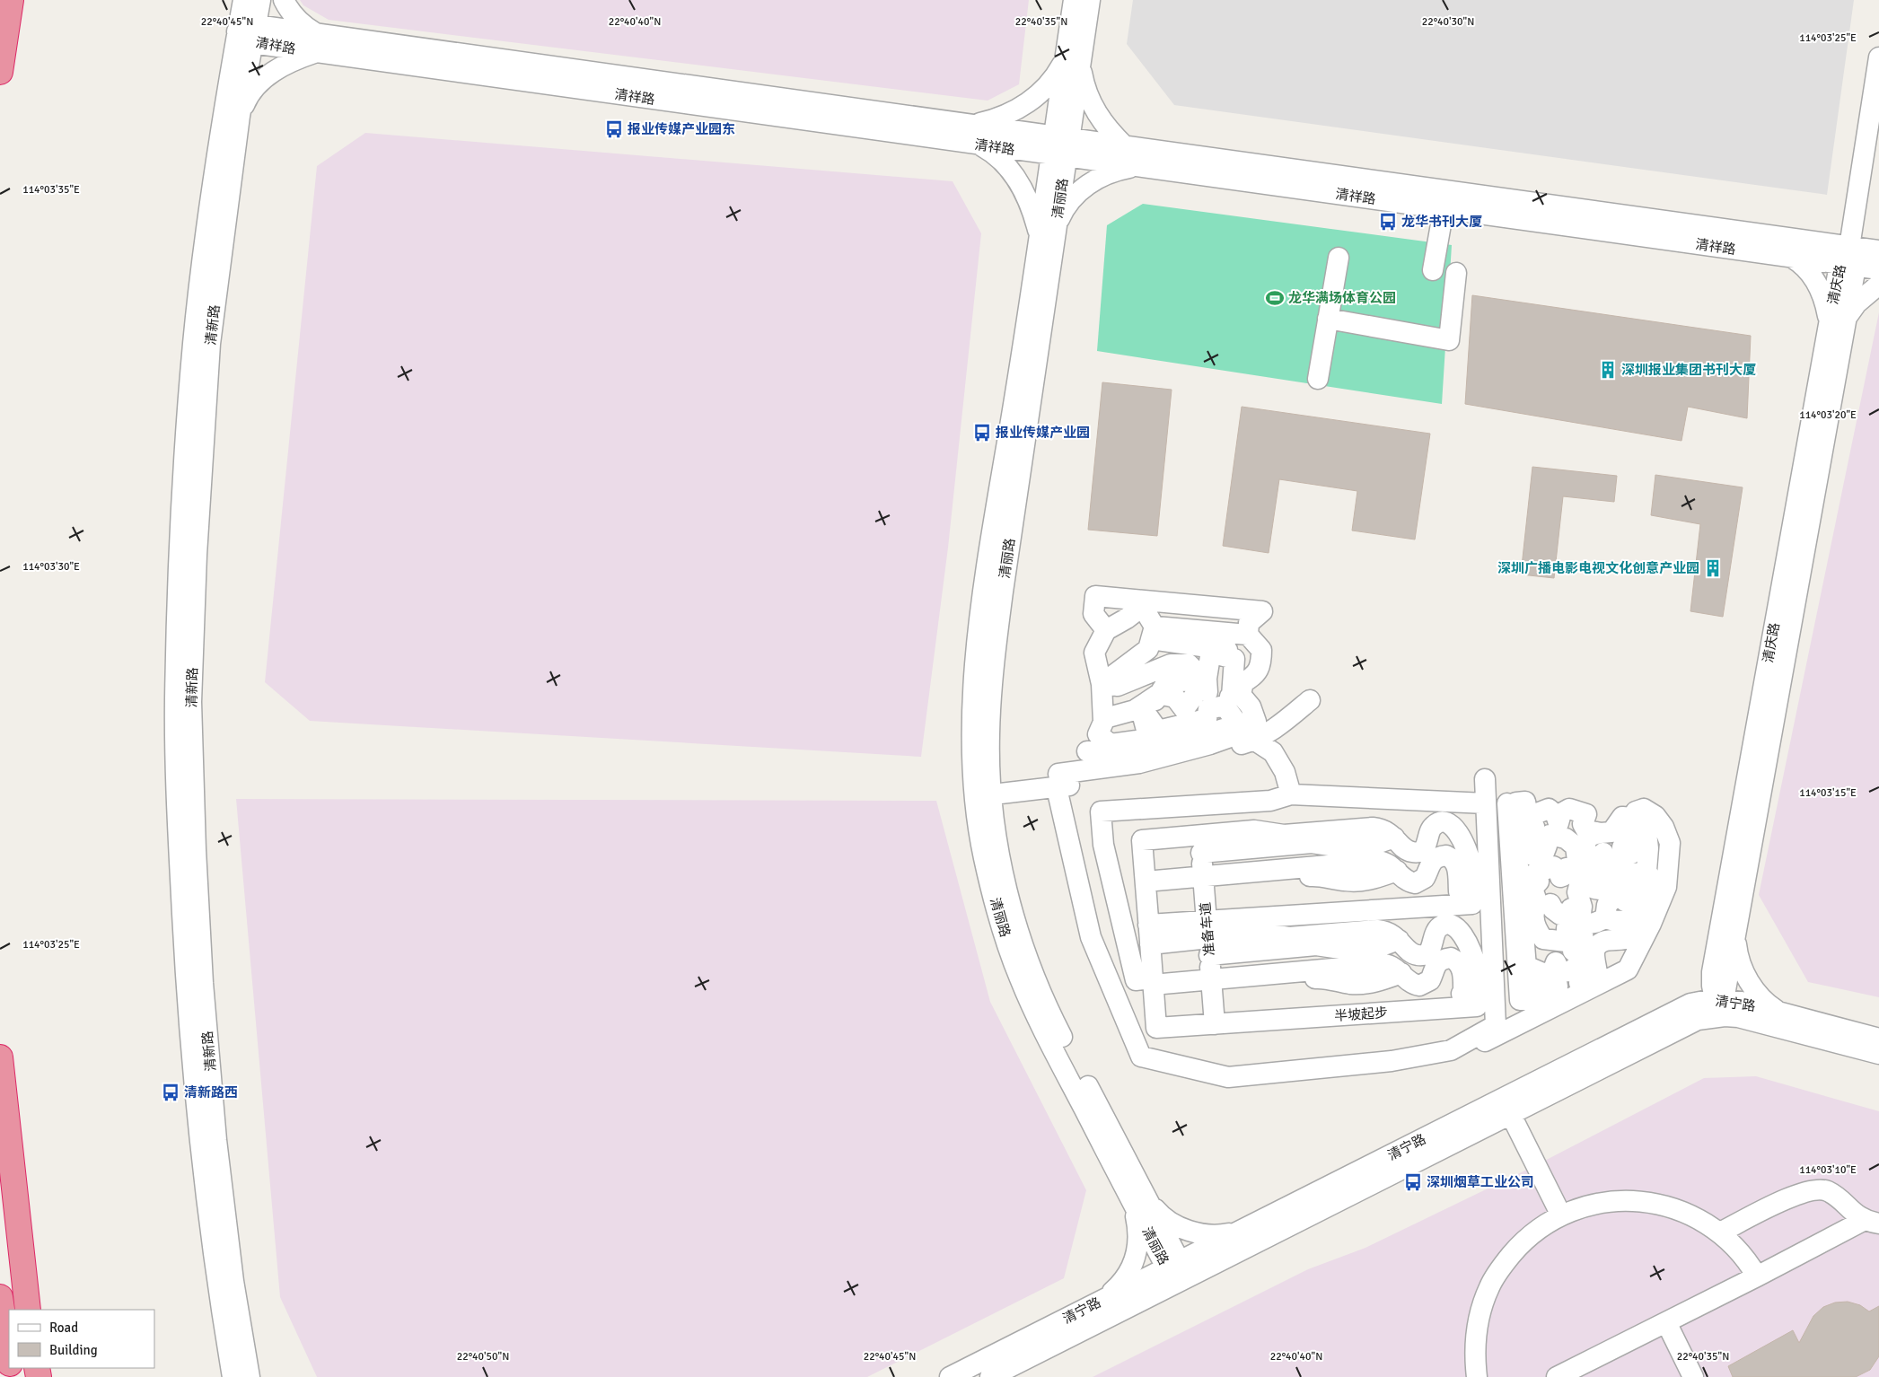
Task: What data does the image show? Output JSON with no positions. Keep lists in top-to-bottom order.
{
  "streets": {
    "street": [
      "清祥路",
      "清丽路",
      "清庆路",
      "清新路",
      "准备车道",
      "清宁路",
      "半坡起步"
    ]
  },
  "crossings": [
    ["清祥路", "清丽路"],
    ["清祥路", "清庆路"],
    ["清祥路", "清新路"],
    ["清丽路", "清宁路"],
    ["清庆路", "清宁路"],
    ["准备车道", "半坡起步"]
  ],
  "places": {
    "bus stop": [
      "报业传媒产业园东",
      "龙华书刊大厦",
      "报业传媒产业园",
      "清新路西",
      "深圳烟草工业公司"
    ],
    "sports": ["龙华满场体育公园"],
    "building": ["深圳报业集团书刊大厦", "深圳广播电影电视文化创意产业园"]
  },
  "legend": ["Road", "Building"],
  "coordinates": [
    "22°40'45\"N",
    "22°40'40\"N",
    "22°40'35\"N",
    "22°40'30\"N",
    "114°03'25\"E",
    "114°03'35\"E",
    "114°03'20\"E",
    "114°03'30\"E",
    "114°03'15\"E",
    "114°03'10\"E",
    "22°40'50\"N"
  ]
}
